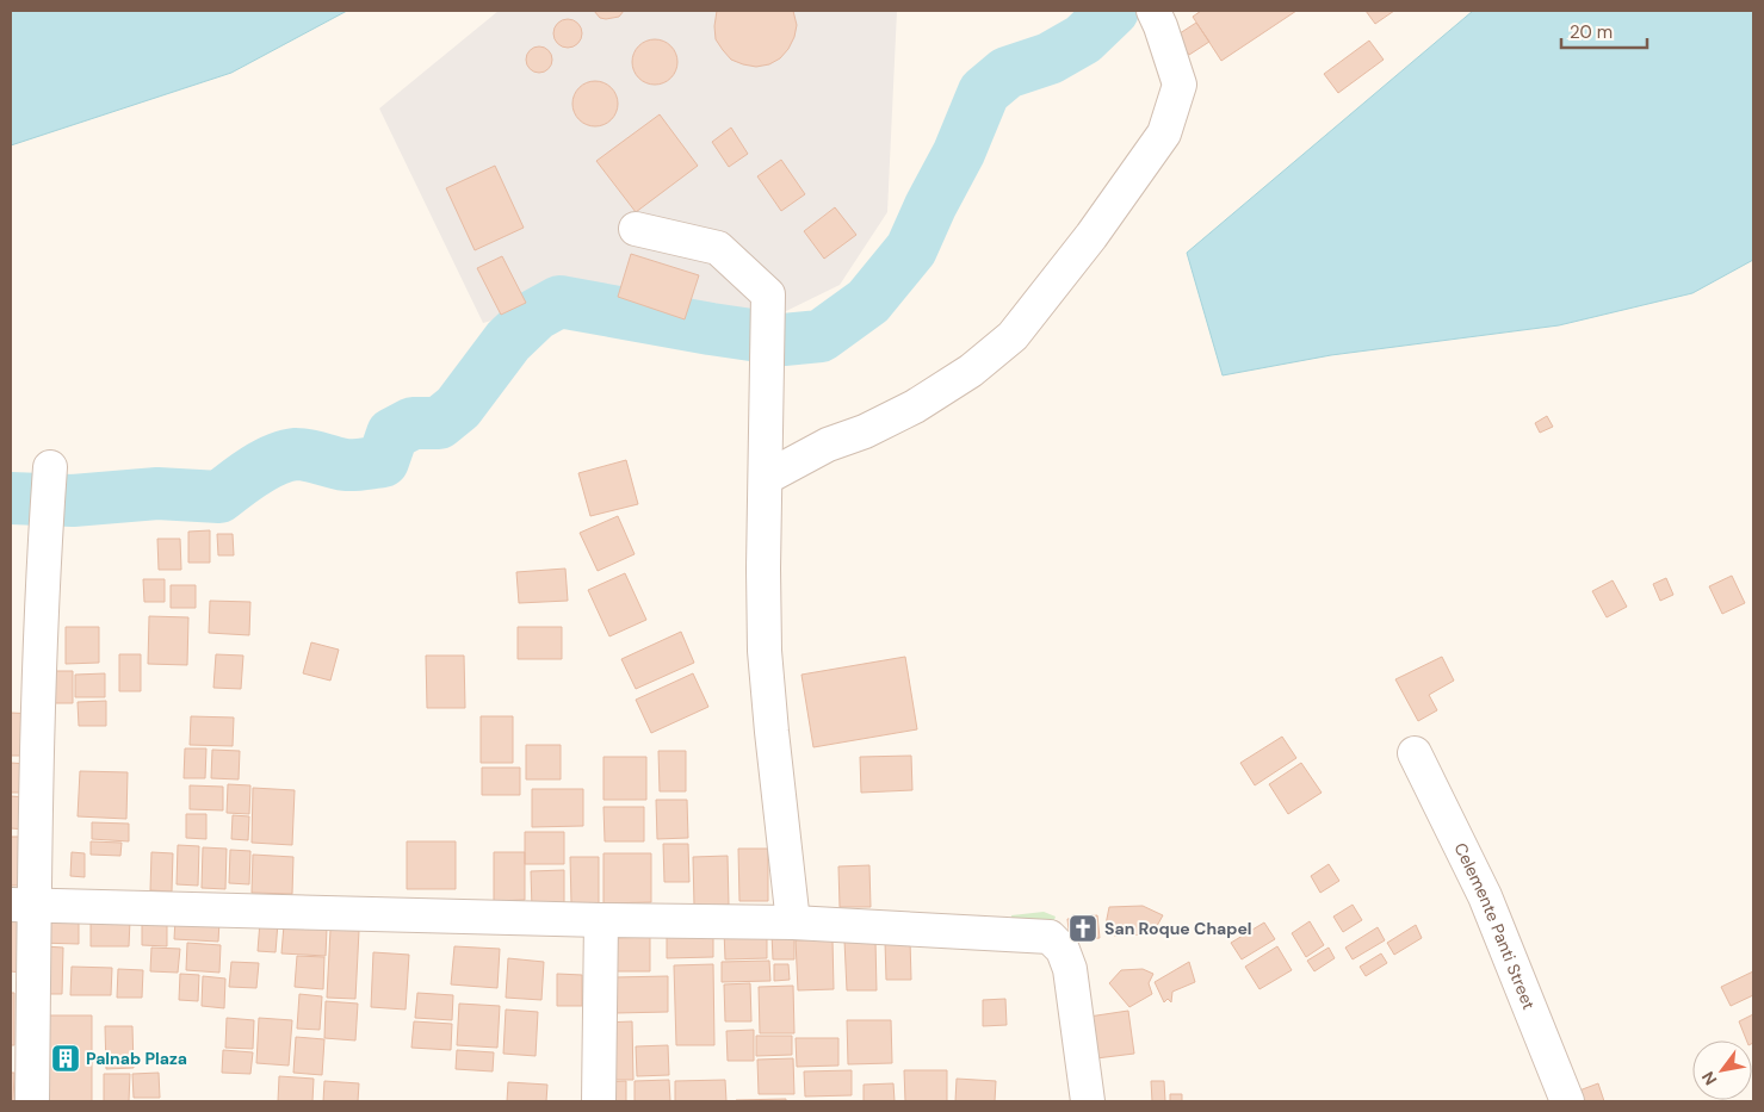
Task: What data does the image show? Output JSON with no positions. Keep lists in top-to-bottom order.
{
  "streets": {
    "street": ["Celemente Panti Street"]
  },
  "places": {
    "church": ["San Roque Chapel"],
    "building": ["Palnab Plaza"]
  },
  "scale_bar": "20 m",
  "north": "bottom left"
}
